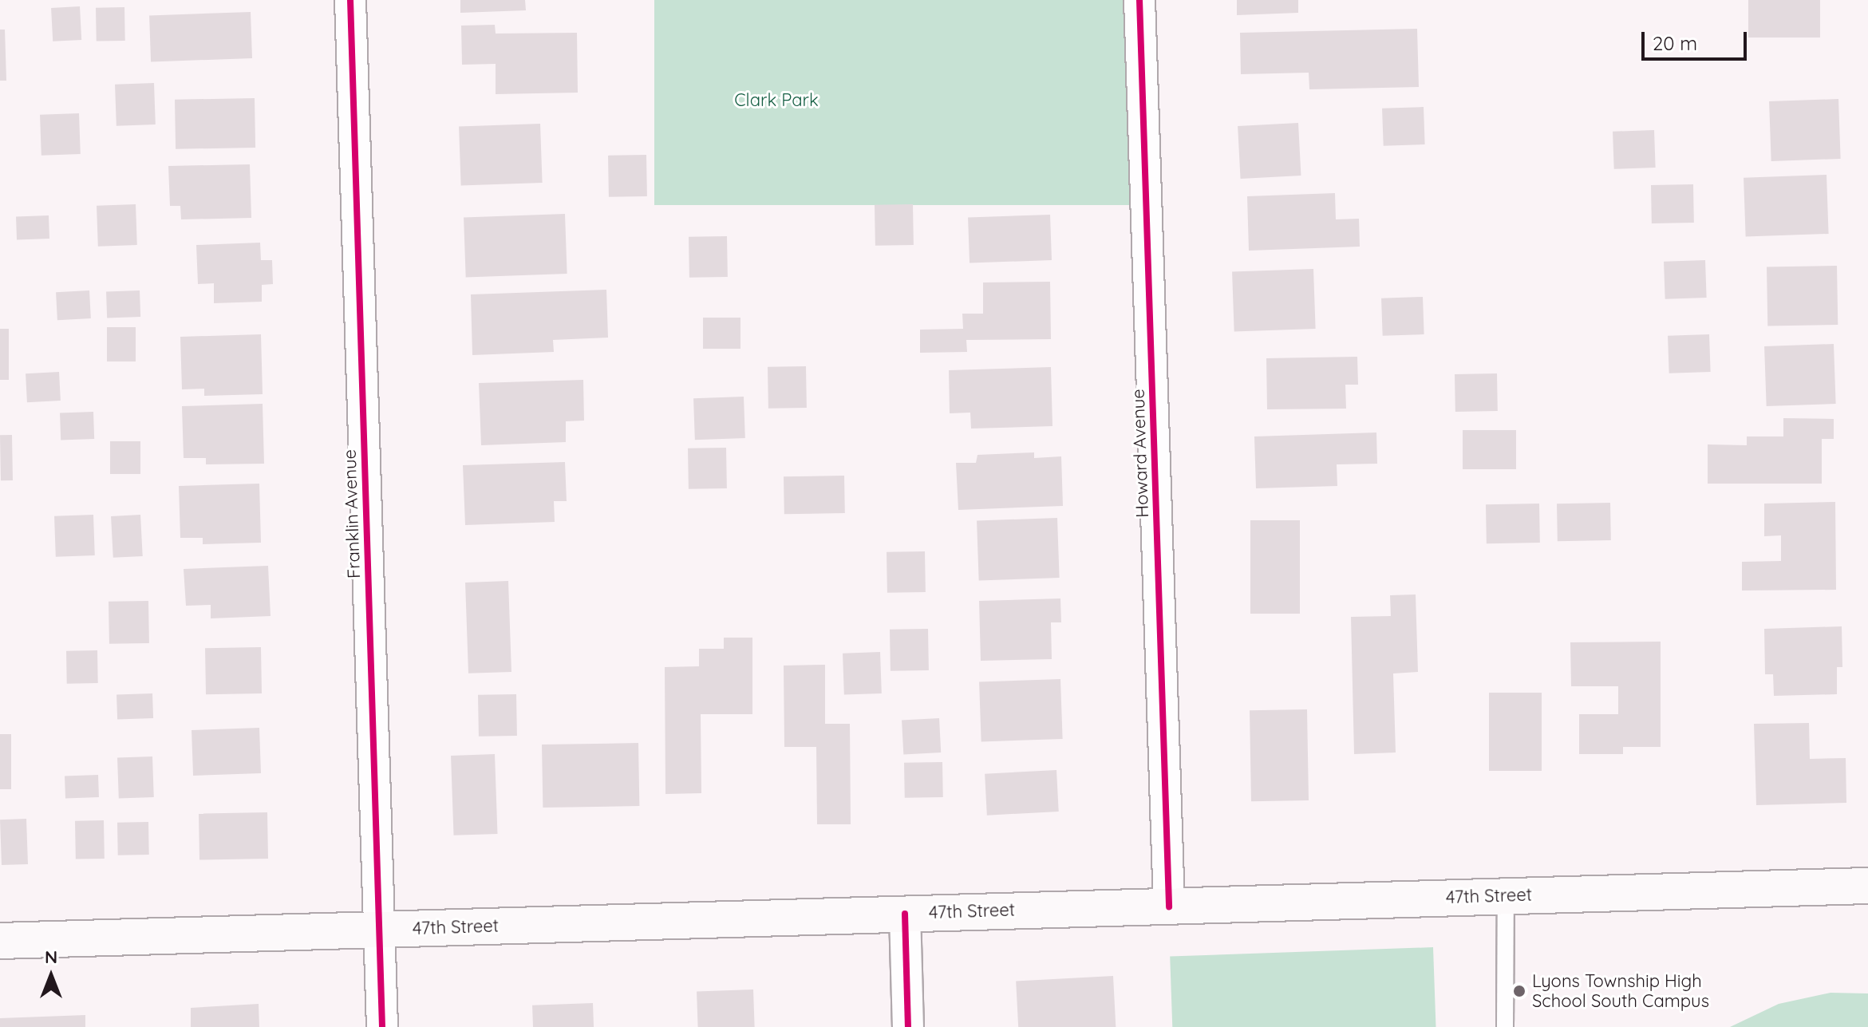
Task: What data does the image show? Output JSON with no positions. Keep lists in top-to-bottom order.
{
  "streets": {
    "main road": ["47th Street"],
    "street": ["Howard Avenue", "Franklin Avenue"]
  },
  "crossings": [
    ["Howard Avenue", "47th Street"],
    ["Franklin Avenue", "47th Street"]
  ],
  "parks": ["Clark Park"],
  "places": ["Lyons Township High School South Campus"],
  "scale_bar": "20 m",
  "north": "top"
}
